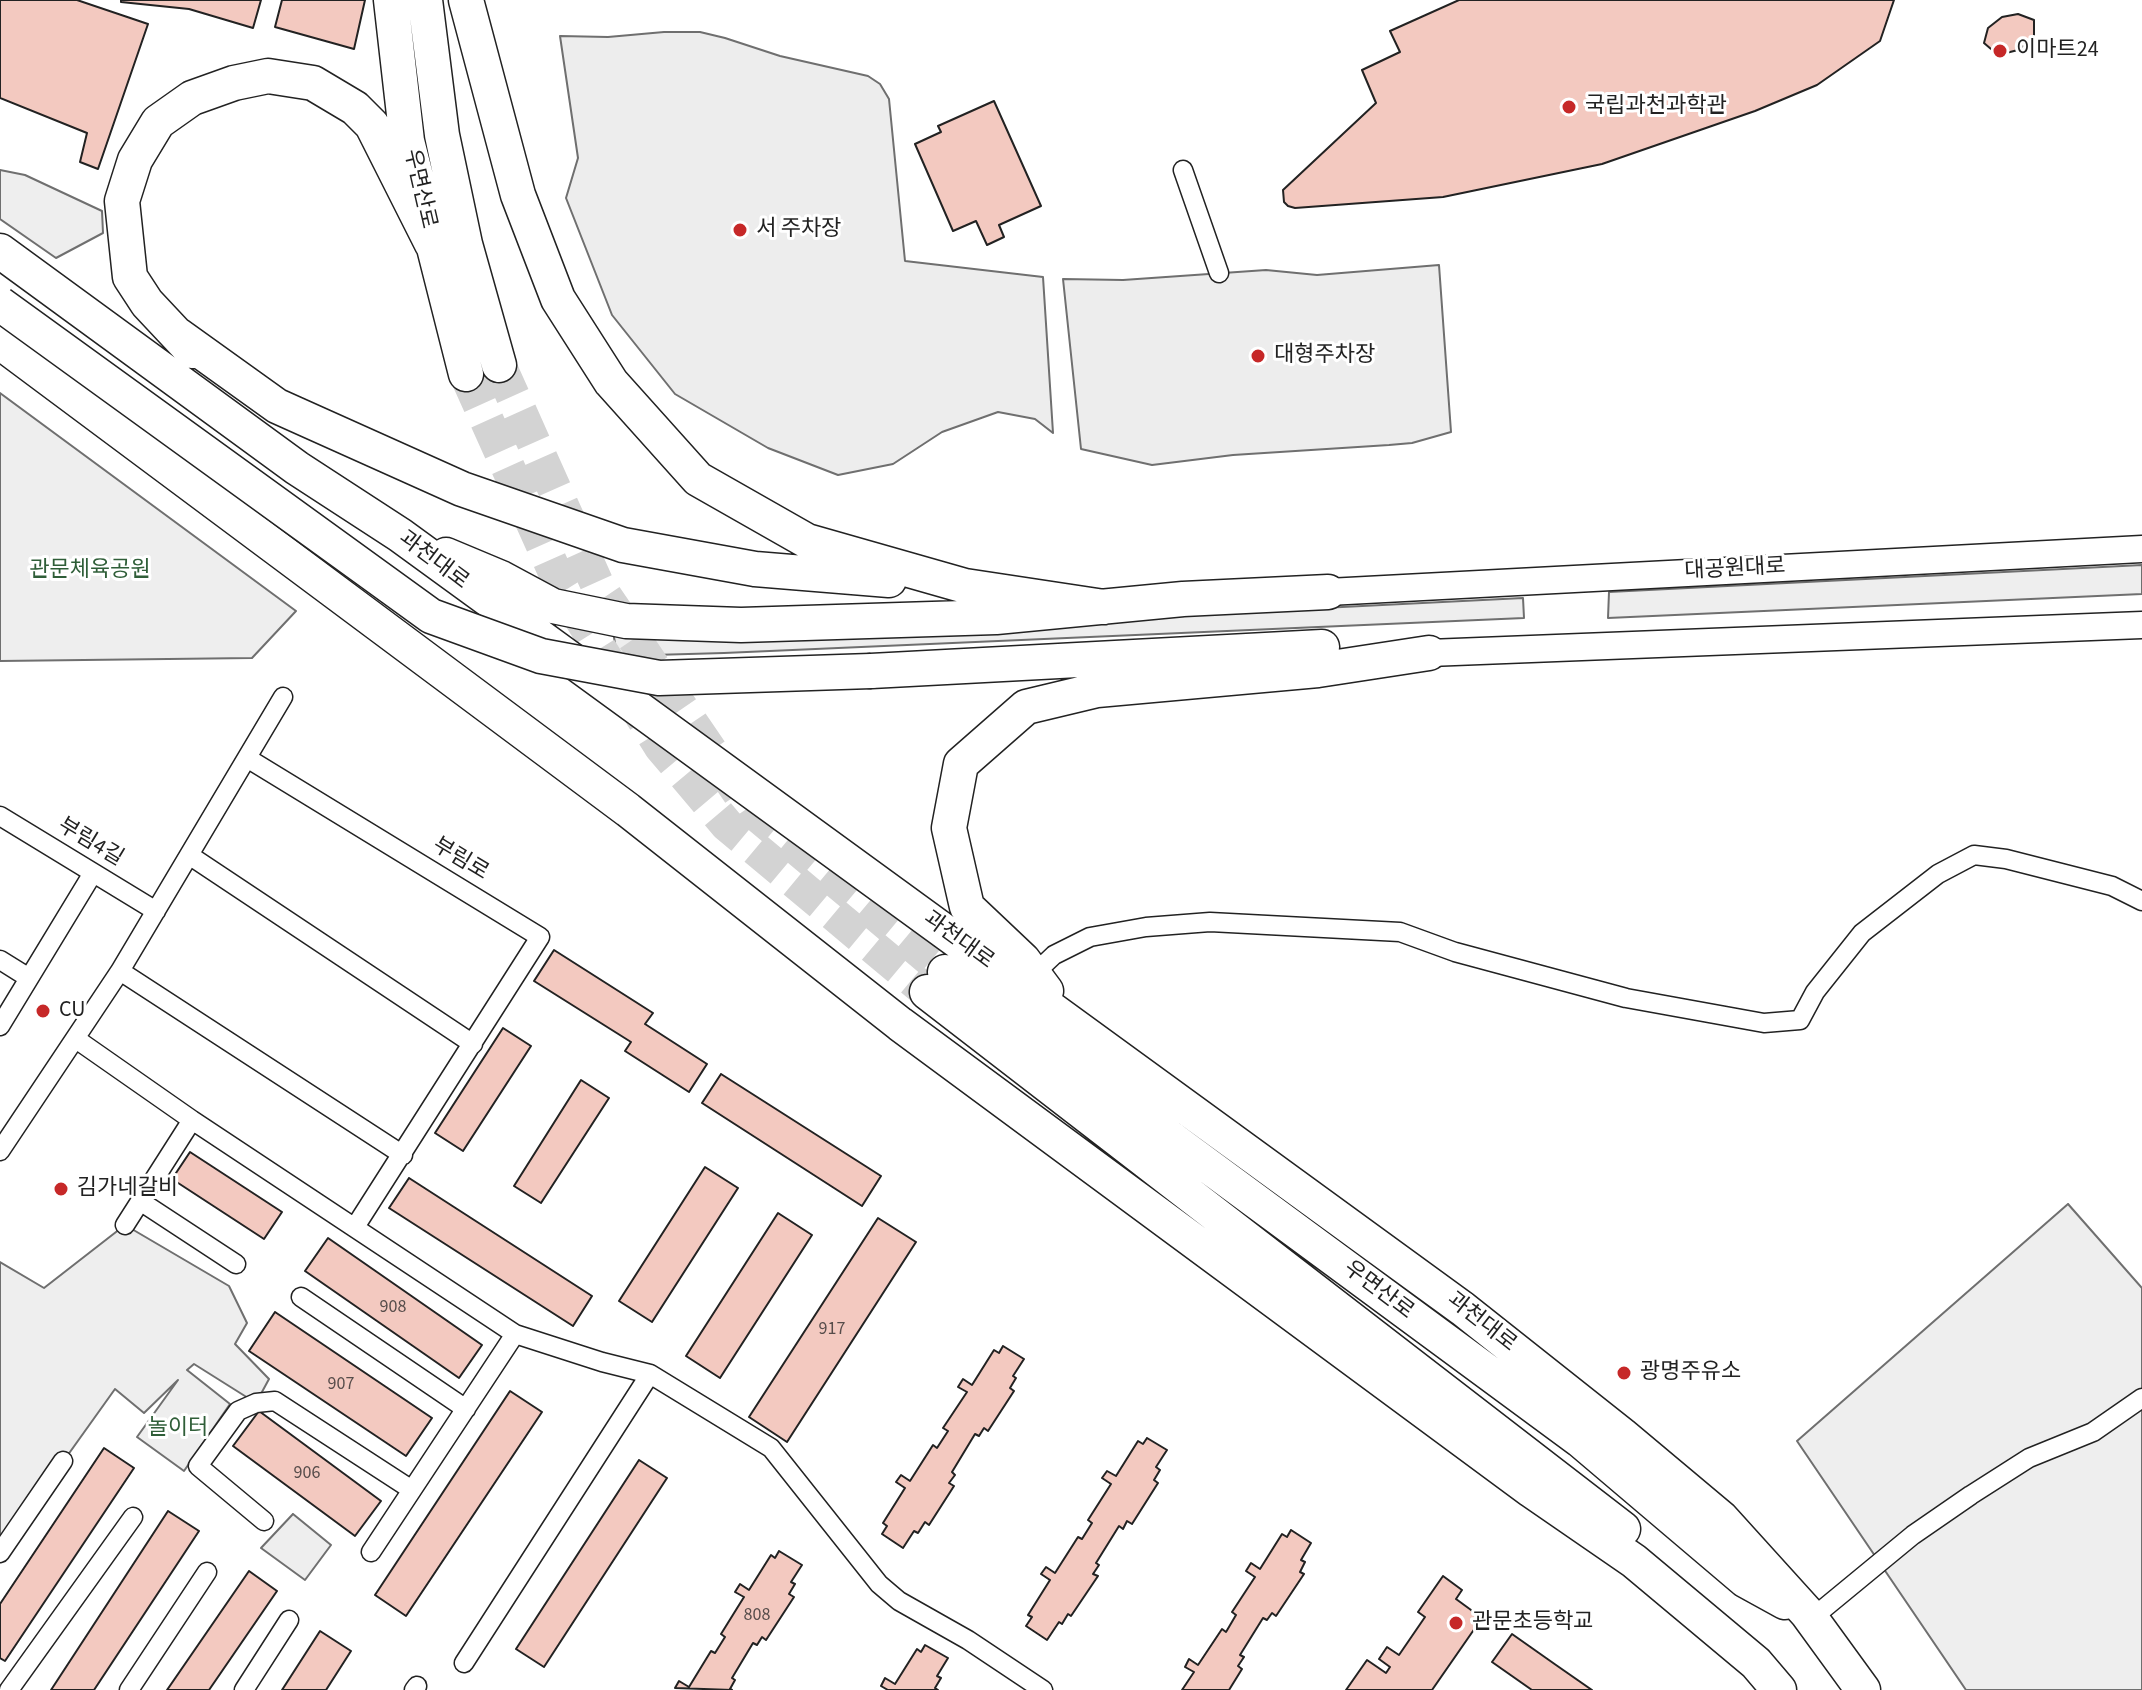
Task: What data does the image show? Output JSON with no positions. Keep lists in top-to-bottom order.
{
  "streets": {
    "highway": ["우면산로", "과천대로"],
    "street": ["대공원대로", "부림4길", "부림로"]
  },
  "crossings": [
    ["우면산로", "과천대로"]
  ],
  "parks": ["관문체육공원", "놀이터"],
  "places": [
    "이마트24",
    "국립과천과학관",
    "서 주차장",
    "대형주차장",
    "CU",
    "김가네갈비",
    "광명주유소",
    "관문초등학교"
  ],
  "house_numbers": [
    "908",
    "917",
    "907",
    "906",
    "808"
  ]
}
